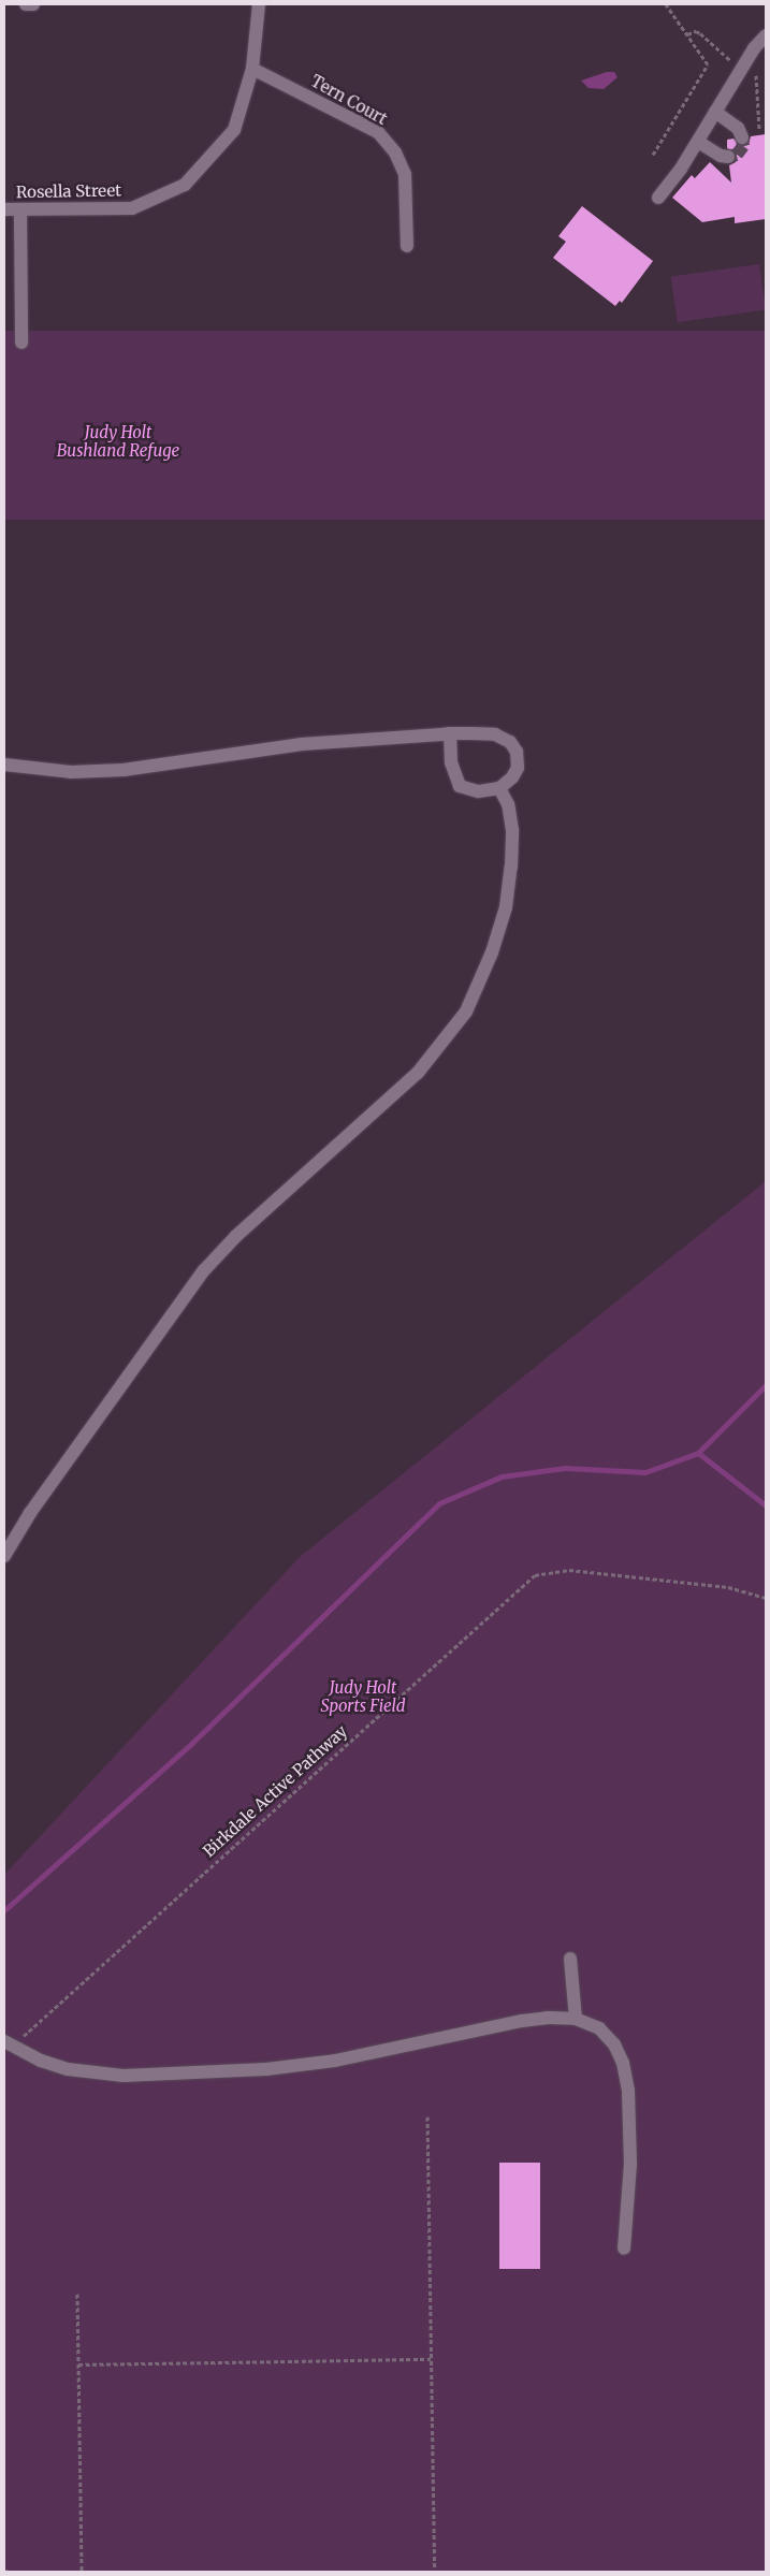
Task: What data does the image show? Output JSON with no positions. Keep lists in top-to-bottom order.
{
  "streets": {
    "street": ["Tern Court", "Rosella Street"],
    "path": ["Birkdale Active Pathway"]
  },
  "crossings": [
    ["Tern Court", "Rosella Street"]
  ],
  "parks": ["Judy Holt Bushland Refuge", "Judy Holt Sports Field"]
}
